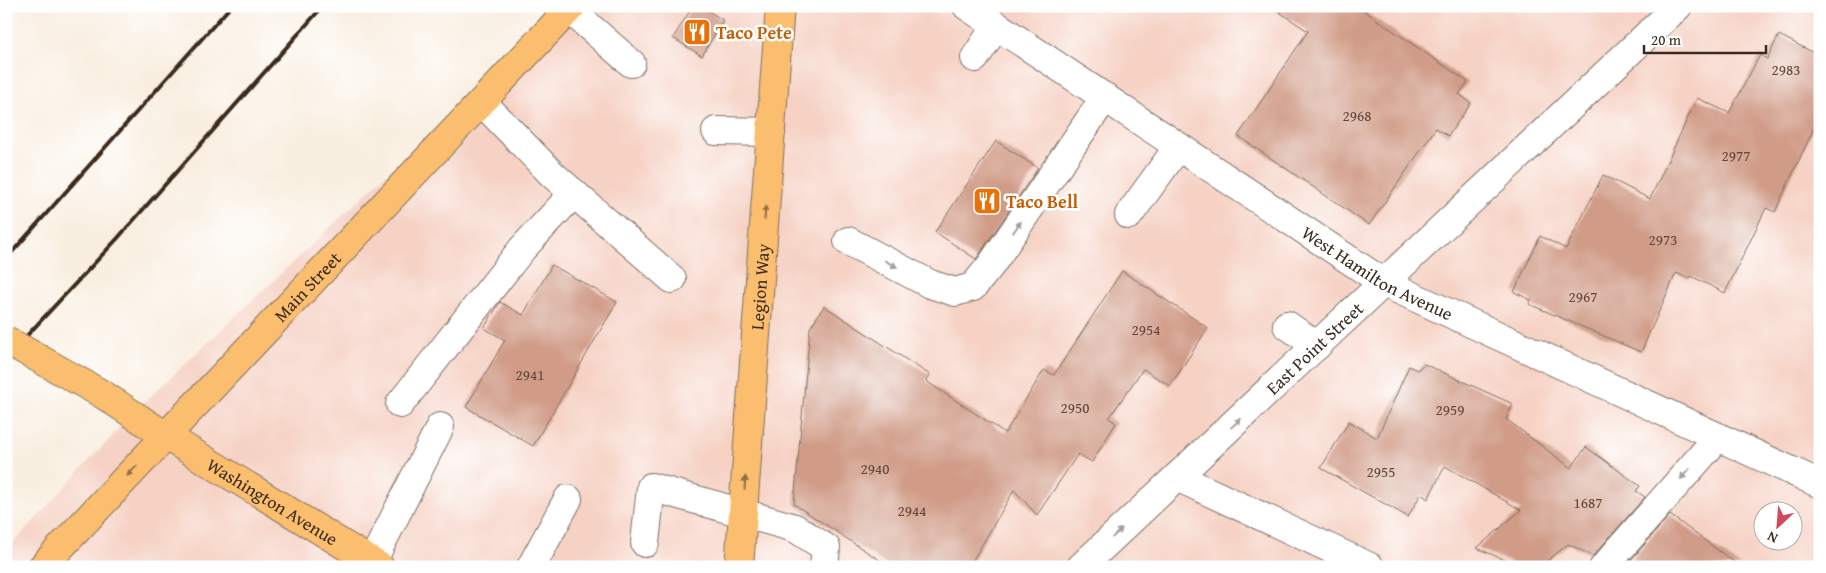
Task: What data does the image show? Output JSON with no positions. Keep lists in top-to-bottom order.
{
  "streets": {
    "main road": ["Main Street", "Legion Way", "Washington Avenue"],
    "street": ["West Hamilton Avenue", "East Point Street"]
  },
  "crossings": [
    ["West Hamilton Avenue", "East Point Street"],
    ["Main Street", "Washington Avenue"]
  ],
  "one_way": ["Legion Way", "East Point Street"],
  "places": {
    "restaurant": ["Taco Pete", "Taco Bell"]
  },
  "house_numbers": [
    "2983",
    "2968",
    "2977",
    "2973",
    "2967",
    "2954",
    "2941",
    "2950",
    "2959",
    "2940",
    "2955",
    "1687",
    "2944"
  ],
  "scale_bar": "20 m",
  "north": "bottom left"
}
